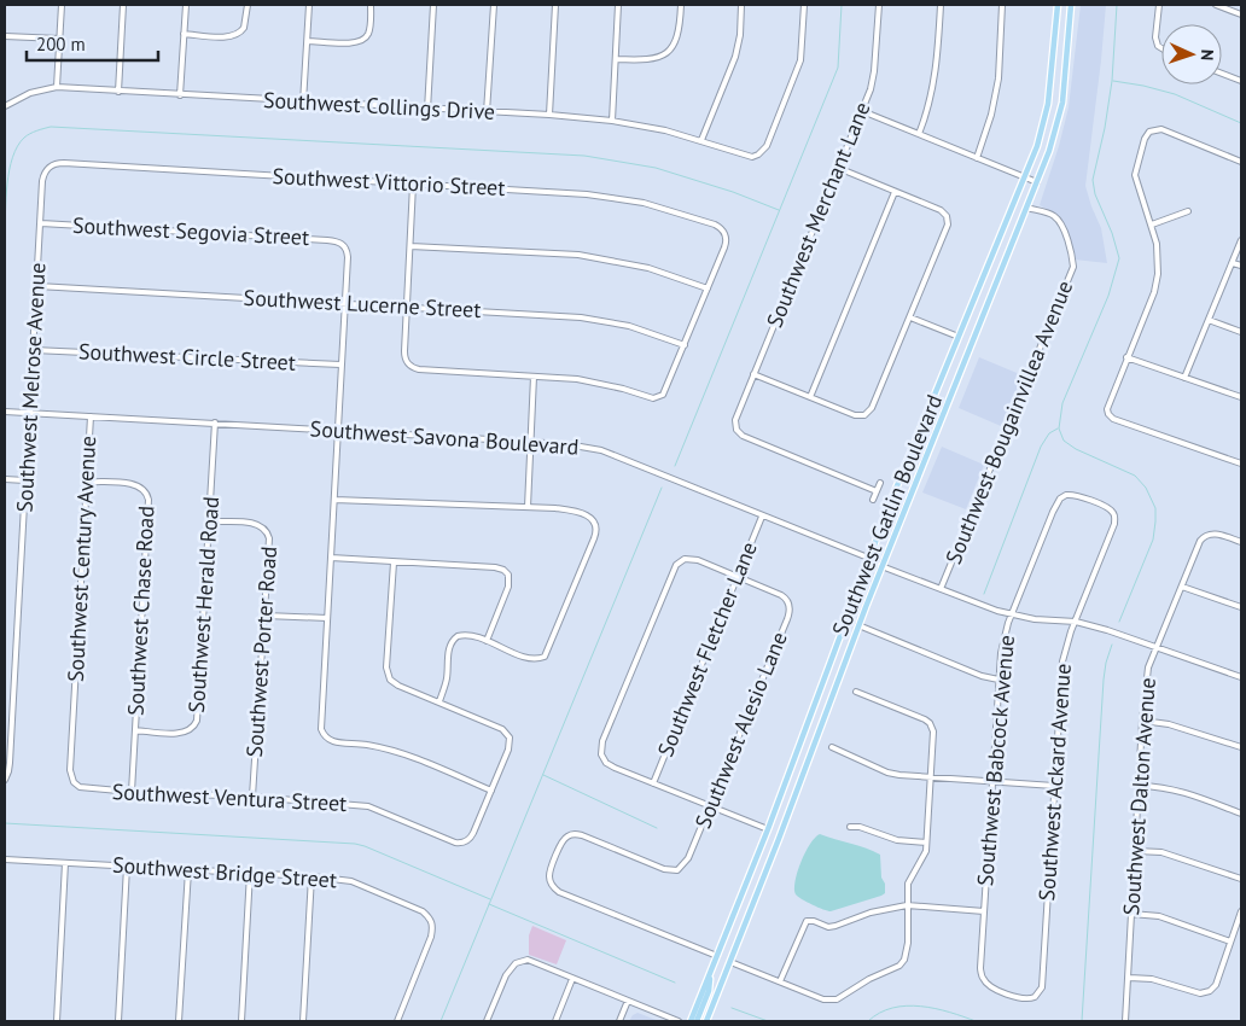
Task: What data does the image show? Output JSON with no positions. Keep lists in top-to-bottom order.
{
  "streets": {
    "main road": ["Southwest Gatlin Boulevard"],
    "street": [
      "Southwest Collings Drive",
      "Southwest Vittorio Street",
      "Southwest Merchant Lane",
      "Southwest Segovia Street",
      "Southwest Lucerne Street",
      "Southwest Circle Street",
      "Southwest Melrose Avenue",
      "Southwest Bougainvillea Avenue",
      "Southwest Savona Boulevard",
      "Southwest Century Avenue",
      "Southwest Herald Road",
      "Southwest Chase Road",
      "Southwest Fletcher Lane",
      "Southwest Porter Road",
      "Southwest Alesio Lane",
      "Southwest Babcock Avenue",
      "Southwest Ackard Avenue",
      "Southwest Dalton Avenue",
      "Southwest Ventura Street",
      "Southwest Bridge Street"
    ]
  },
  "crossings": [
    ["Southwest Vittorio Street", "Southwest Melrose Avenue"],
    ["Southwest Segovia Street", "Southwest Lucerne Street"],
    ["Southwest Segovia Street", "Southwest Melrose Avenue"],
    ["Southwest Lucerne Street", "Southwest Melrose Avenue"],
    ["Southwest Circle Street", "Southwest Melrose Avenue"],
    ["Southwest Melrose Avenue", "Southwest Savona Boulevard"],
    ["Southwest Bougainvillea Avenue", "Southwest Savona Boulevard"],
    ["Southwest Bougainvillea Avenue", "Southwest Gatlin Boulevard"],
    ["Southwest Savona Boulevard", "Southwest Gatlin Boulevard"],
    ["Southwest Savona Boulevard", "Southwest Century Avenue"],
    ["Southwest Savona Boulevard", "Southwest Herald Road"],
    ["Southwest Savona Boulevard", "Southwest Fletcher Lane"],
    ["Southwest Savona Boulevard", "Southwest Babcock Avenue"],
    ["Southwest Savona Boulevard", "Southwest Ackard Avenue"],
    ["Southwest Savona Boulevard", "Southwest Dalton Avenue"],
    ["Southwest Gatlin Boulevard", "Southwest Alesio Lane"],
    ["Southwest Century Avenue", "Southwest Chase Road"],
    ["Southwest Century Avenue", "Southwest Ventura Street"],
    ["Southwest Herald Road", "Southwest Chase Road"],
    ["Southwest Herald Road", "Southwest Porter Road"],
    ["Southwest Chase Road", "Southwest Ventura Street"],
    ["Southwest Fletcher Lane", "Southwest Alesio Lane"],
    ["Southwest Porter Road", "Southwest Ventura Street"],
    ["Southwest Babcock Avenue", "Southwest Ackard Avenue"]
  ],
  "scale_bar": "200 m",
  "north": "right"
}
